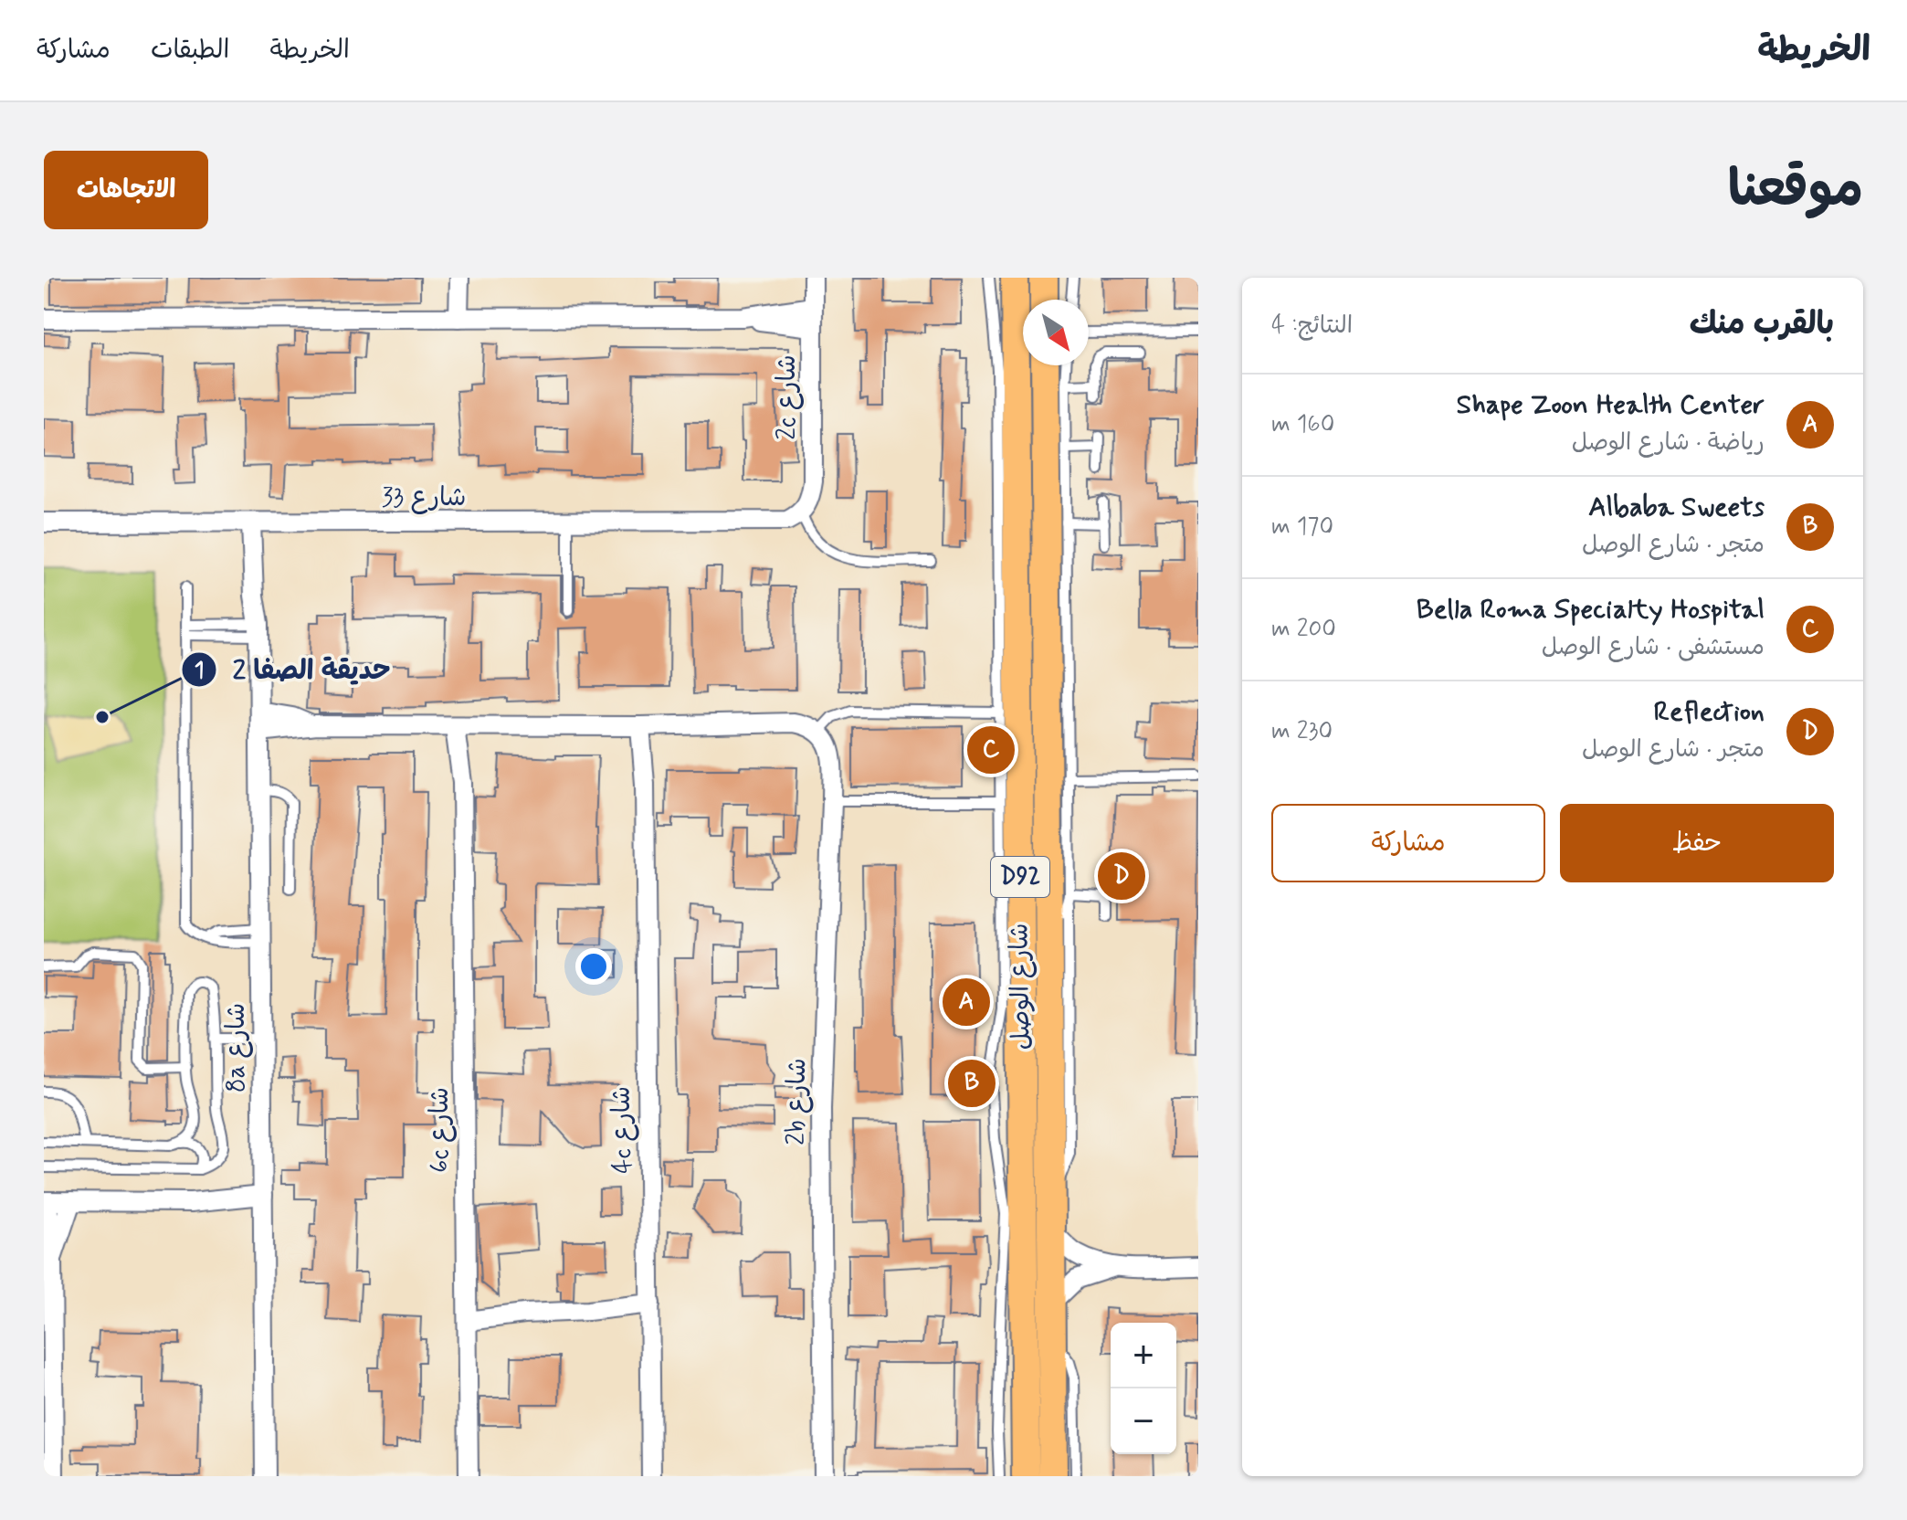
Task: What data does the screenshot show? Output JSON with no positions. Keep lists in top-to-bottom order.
{
  "streets": {
    "main road": ["D92", "شارع الوصل"],
    "street": [
      "2c شارع",
      "شارع 33",
      "8a شارع",
      "2b شارع",
      "6c شارع",
      "4c شارع"
    ]
  },
  "crossings": [
    ["2c شارع", "شارع 33"],
    ["شارع 33", "8a شارع"]
  ],
  "places": ["حديقة الصفا 2"],
  "north": "bottom right",
  "page": {
    "header": "الخريطة",
    "nav": ["الخريطة", "الطبقات", "مشاركة"],
    "title": "موقعنا",
    "buttons": [
      "الاتجاهات",
      ["حفظ", "مشاركة"]
    ],
    "heading": ["بالقرب منك", "النتائج: 4"],
    "list": [
      {
        "mark": "A",
        "name": "Shape Zoon Health Center",
        "note": "رياضة · شارع الوصل",
        "value": "160 m"
      },
      {
        "mark": "B",
        "name": "Albaba Sweets",
        "note": "متجر · شارع الوصل",
        "value": "170 m"
      },
      {
        "mark": "C",
        "name": "Bella Roma Specialty Hospital",
        "note": "مستشفى · شارع الوصل",
        "value": "200 m"
      },
      {
        "mark": "D",
        "name": "Reflection",
        "note": "متجر · شارع الوصل",
        "value": "230 m"
      }
    ],
    "pins": [
      "C",
      "D",
      "A",
      "B"
    ],
    "map_buttons": ["+", "−"]
  }
}
